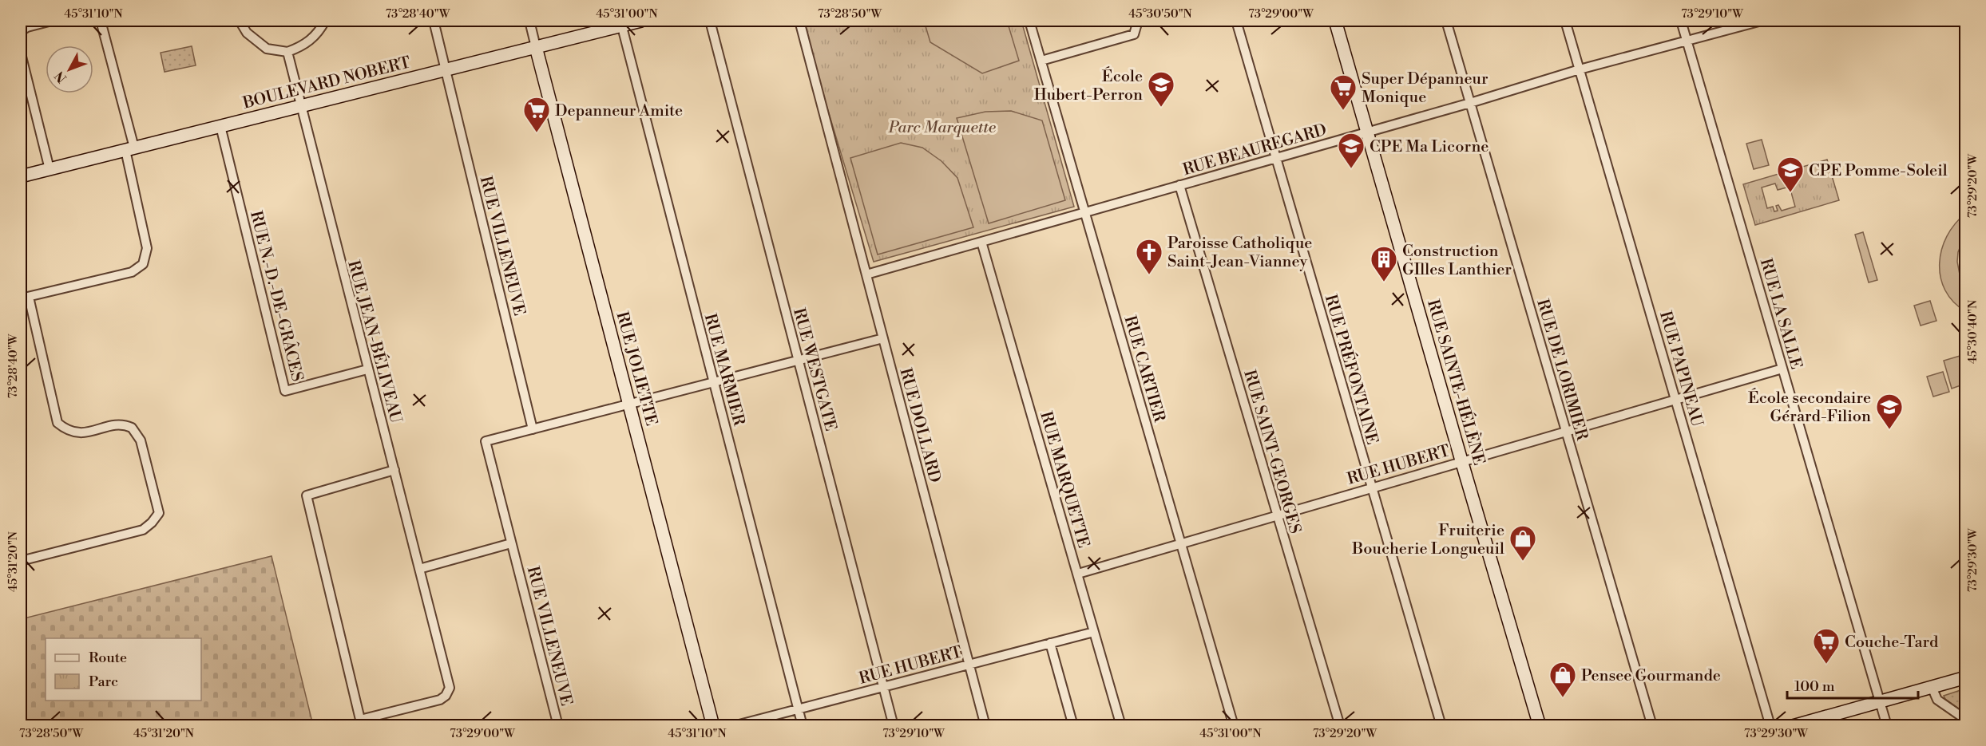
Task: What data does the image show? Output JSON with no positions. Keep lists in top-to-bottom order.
{
  "streets": {
    "street": [
      "BOULEVARD NOBERT",
      "RUE BEAUREGARD",
      "RUE VILLENEUVE",
      "RUE N.-D.-DE-GRÂCES",
      "RUE LA SALLE",
      "RUE JEAN-BÉLIVEAU",
      "RUE JOLIETTE",
      "RUE CARTIER",
      "RUE PAPINEAU",
      "RUE MARMIER",
      "RUE WESTGATE",
      "RUE PRÉFONTAINE",
      "RUE DE LORIMIER",
      "RUE SAINTE-HÉLÈNE",
      "RUE DOLLARD",
      "RUE SAINT-GEORGES",
      "RUE HUBERT",
      "RUE MARQUETTE"
    ]
  },
  "crossings": [
    ["BOULEVARD NOBERT", "RUE VILLENEUVE"],
    ["BOULEVARD NOBERT", "RUE N.-D.-DE-GRÂCES"],
    ["BOULEVARD NOBERT", "RUE JEAN-BÉLIVEAU"],
    ["BOULEVARD NOBERT", "RUE JOLIETTE"],
    ["BOULEVARD NOBERT", "RUE MARMIER"],
    ["RUE BEAUREGARD", "RUE LA SALLE"],
    ["RUE BEAUREGARD", "RUE CARTIER"],
    ["RUE BEAUREGARD", "RUE PAPINEAU"],
    ["RUE BEAUREGARD", "RUE PRÉFONTAINE"],
    ["RUE BEAUREGARD", "RUE DE LORIMIER"],
    ["RUE BEAUREGARD", "RUE SAINTE-HÉLÈNE"],
    ["RUE BEAUREGARD", "RUE DOLLARD"],
    ["RUE BEAUREGARD", "RUE SAINT-GEORGES"],
    ["RUE BEAUREGARD", "RUE MARQUETTE"],
    ["RUE N.-D.-DE-GRÂCES", "RUE JEAN-BÉLIVEAU"],
    ["RUE LA SALLE", "RUE HUBERT"],
    ["RUE CARTIER", "RUE HUBERT"],
    ["RUE PAPINEAU", "RUE HUBERT"],
    ["RUE MARMIER", "RUE HUBERT"],
    ["RUE WESTGATE", "RUE HUBERT"],
    ["RUE PRÉFONTAINE", "RUE HUBERT"],
    ["RUE DE LORIMIER", "RUE HUBERT"],
    ["RUE SAINTE-HÉLÈNE", "RUE HUBERT"],
    ["RUE DOLLARD", "RUE HUBERT"],
    ["RUE SAINT-GEORGES", "RUE HUBERT"],
    ["RUE HUBERT", "RUE MARQUETTE"]
  ],
  "parks": ["Parc Marquette"],
  "places": {
    "school or university": [
      "École Hubert-Perron",
      "CPE Ma Licorne",
      "CPE Pomme-Soleil",
      "École secondaire Gérard-Filion"
    ],
    "supermarket": ["Super Dépanneur Monique", "Depanneur Amite", "Couche-Tard"],
    "church": ["Paroisse Catholique Saint-Jean-Vianney"],
    "building": ["Construction GIlles Lanthier"],
    "shop": ["Fruiterie Boucherie Longueuil", "Pensee Gourmande"]
  },
  "legend": ["Route", "Parc"],
  "scale_bar": "100 m",
  "north": "bottom left",
  "coordinates": [
    "45°31'10\"N",
    "73°28'40\"W",
    "45°31'00\"N",
    "73°28'50\"W",
    "45°30'50\"N",
    "73°29'00\"W",
    "73°29'10\"W",
    "73°29'20\"W",
    "45°30'40\"N",
    "73°29'30\"W",
    "45°31'20\"N"
  ]
}
